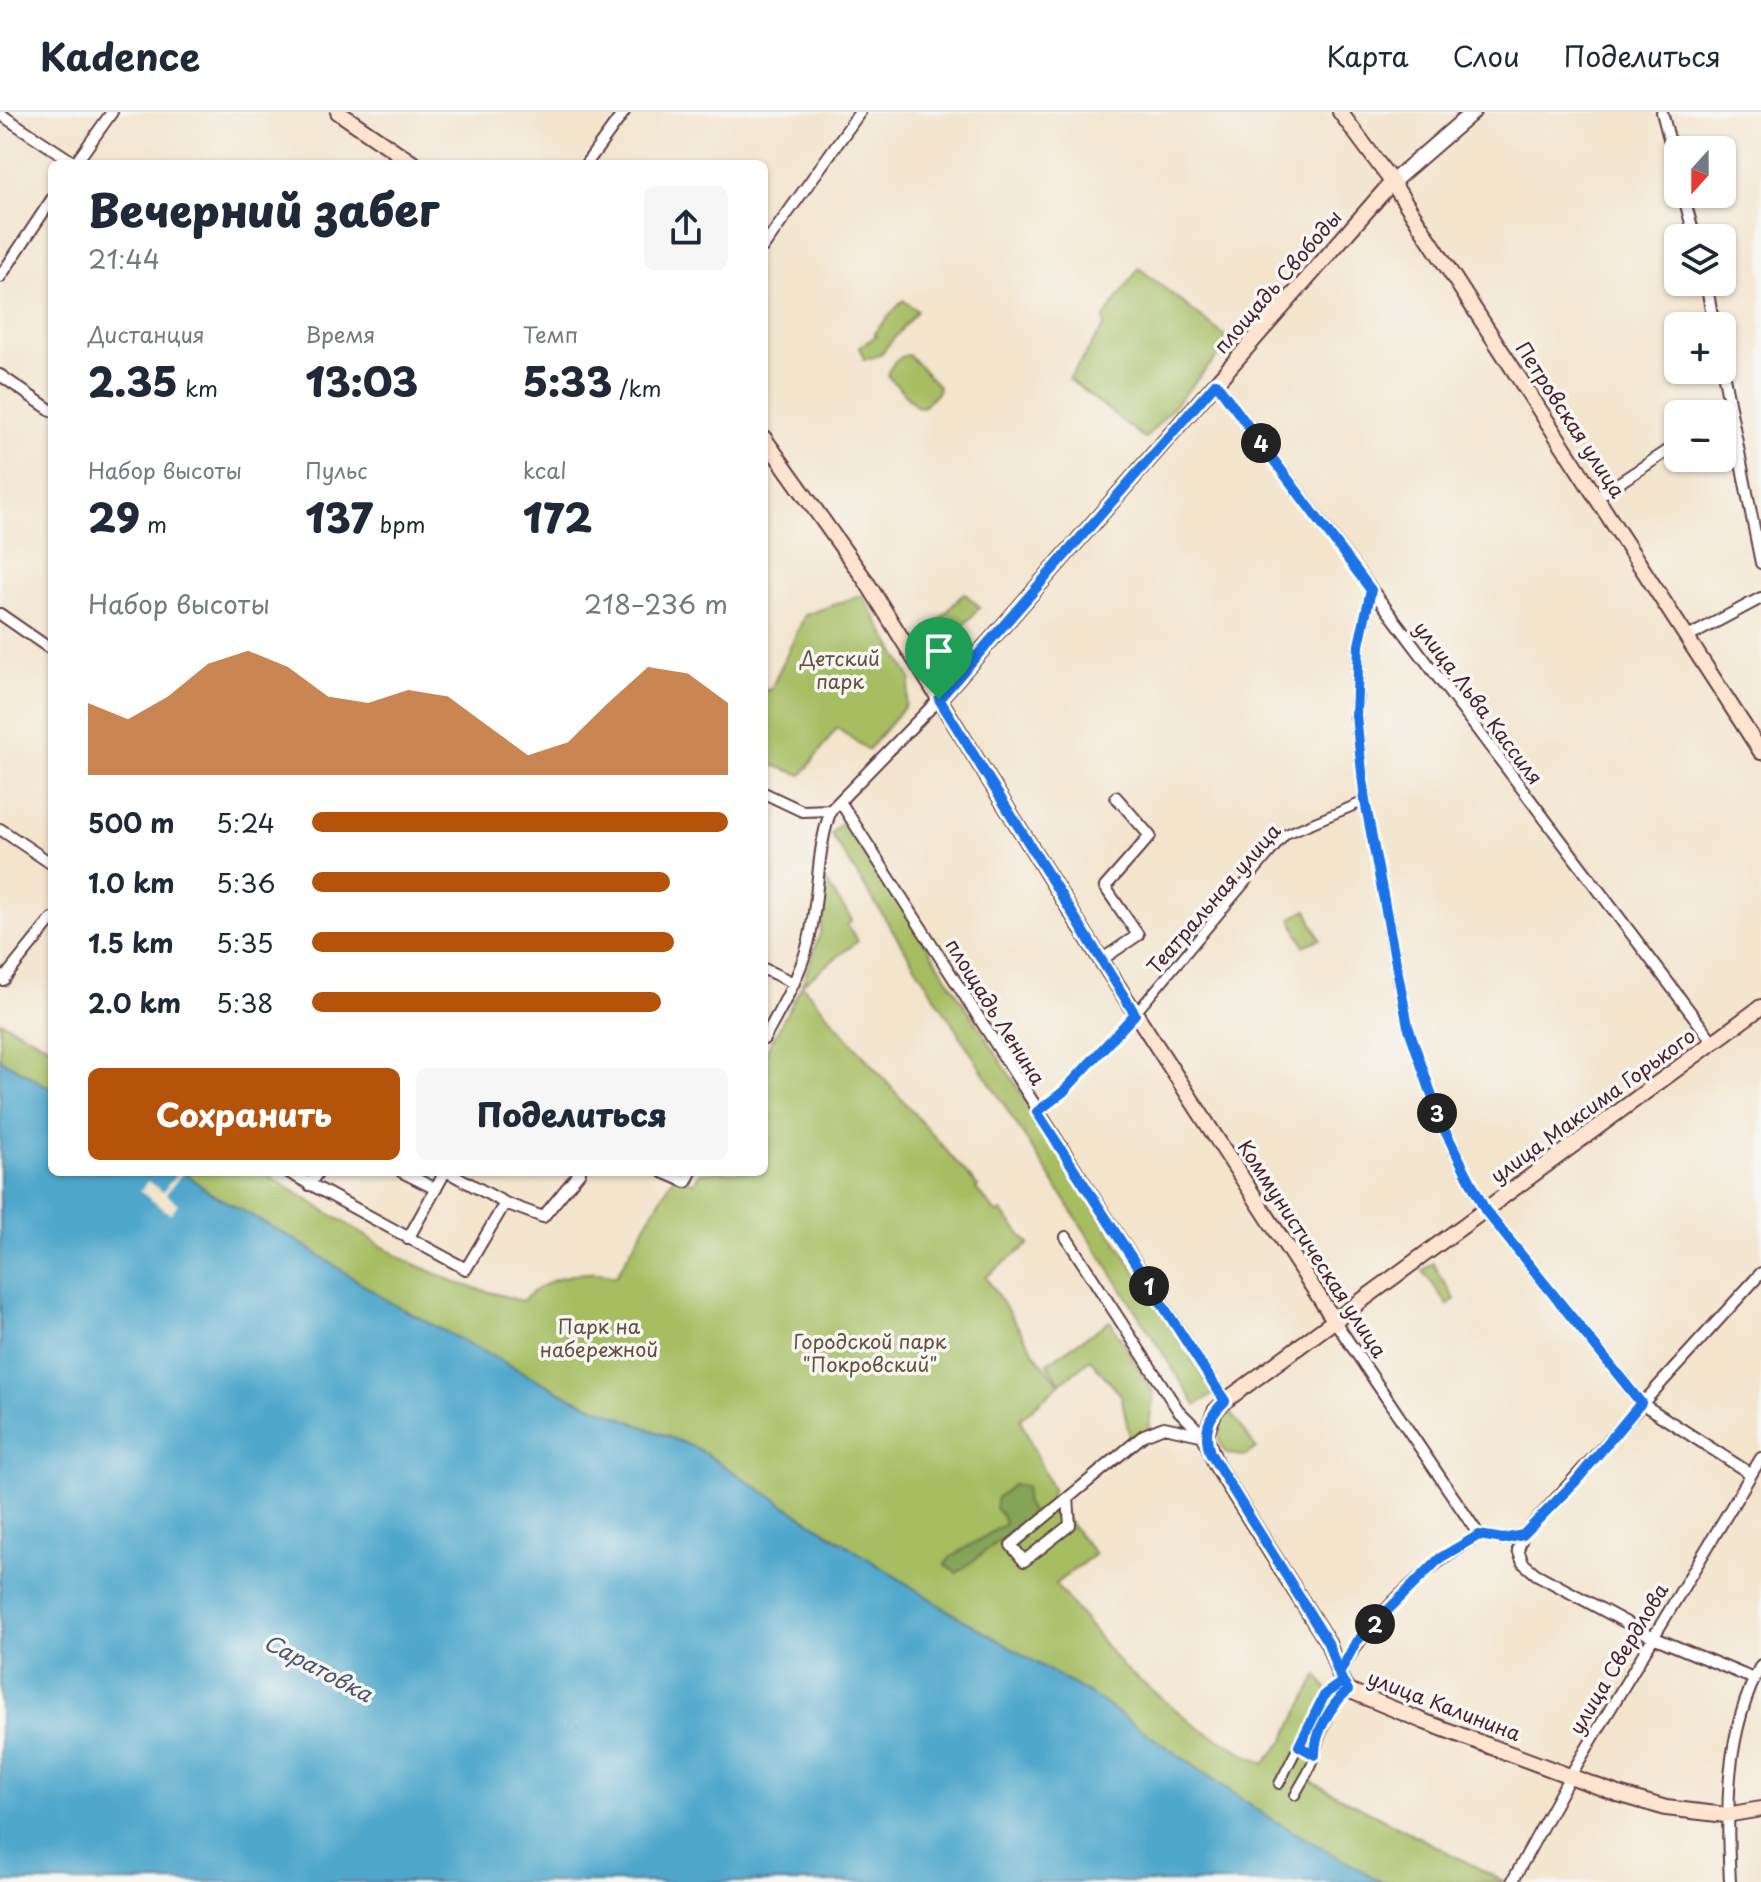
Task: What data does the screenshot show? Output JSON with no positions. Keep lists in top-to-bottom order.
{
  "streets": {
    "main road": [
      "площадь Свободы",
      "Петровская улица",
      "улица Максима Горького",
      "Коммунистическая улица",
      "улица Калинина"
    ],
    "street": [
      "улица Льва Кассиля",
      "Театральная улица",
      "площадь Ленина",
      "улица Свердлова"
    ]
  },
  "crossings": [
    ["площадь Свободы", "Петровская улица"],
    ["площадь Свободы", "улица Льва Кассиля"],
    ["площадь Свободы", "площадь Ленина"],
    ["площадь Свободы", "Коммунистическая улица"],
    ["улица Льва Кассиля", "улица Максима Горького"],
    ["Театральная улица", "площадь Ленина"],
    ["Театральная улица", "Коммунистическая улица"],
    ["площадь Ленина", "улица Максима Горького"],
    ["улица Максима Горького", "Коммунистическая улица"],
    ["улица Максима Горького", "улица Калинина"],
    ["улица Свердлова", "улица Калинина"]
  ],
  "water": ["Саратовка"],
  "parks": ["Детский парк", "Парк на набережной", "Городской парк \"Покровский\""],
  "north": "bottom",
  "page": {
    "header": "Kadence",
    "nav": ["Карта", "Слои", "Поделиться"],
    "map_buttons": ["+", "−"],
    "heading": ["Вечерний забег", "21:44"],
    "stats": [
      ["Дистанция", "2.35 km"],
      ["Время", "13:03"],
      ["Темп", "5:33 /km"],
      ["Набор высоты", "29 m"],
      ["Пульс", "137 bpm"],
      ["kcal", "172"]
    ],
    "pins": [
      "4",
      "3",
      "1",
      "2"
    ],
    "chart": ["Набор высоты", "218–236 m"],
    "list": [
      {
        "name": "500 m",
        "note": "5:24"
      },
      {
        "name": "1.0 km",
        "note": "5:36"
      },
      {
        "name": "1.5 km",
        "note": "5:35"
      },
      {
        "name": "2.0 km",
        "note": "5:38"
      }
    ],
    "buttons": ["Сохранить", "Поделиться"]
  }
}
